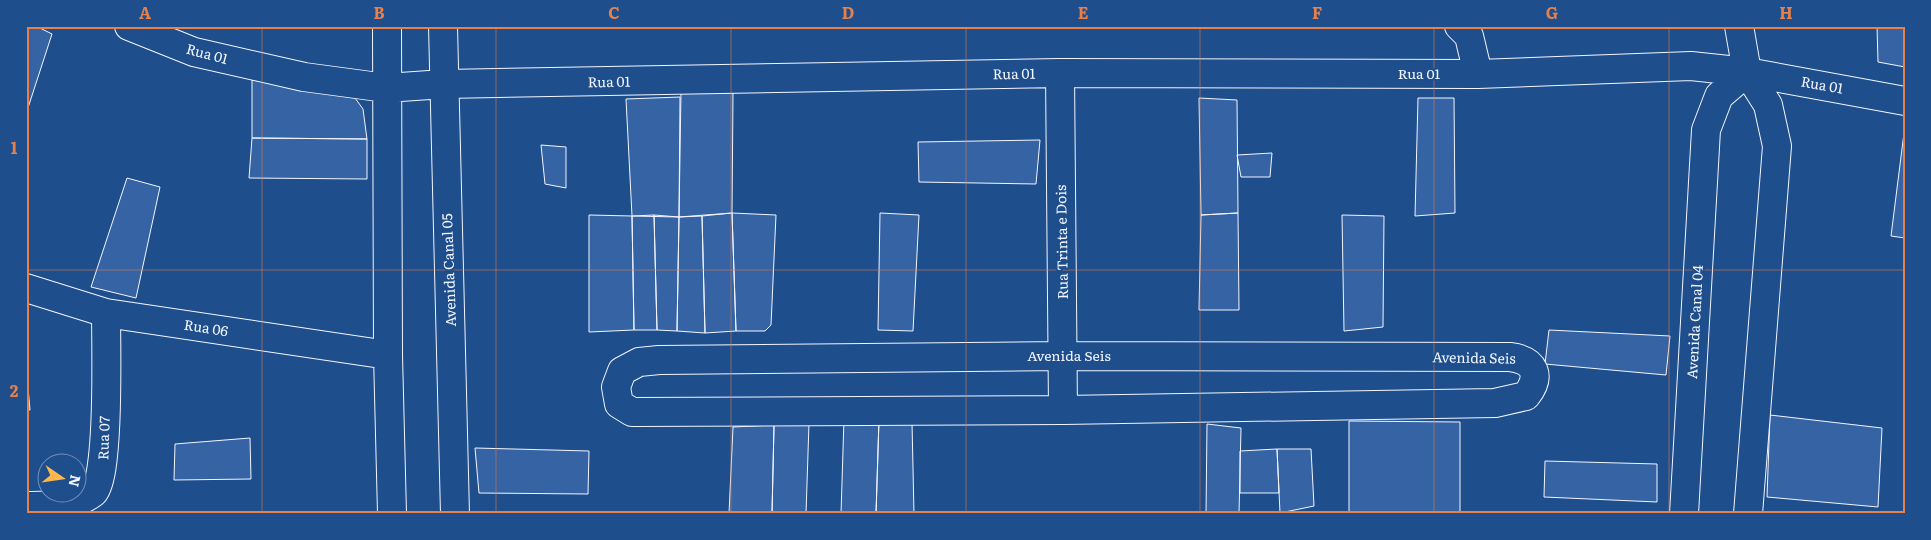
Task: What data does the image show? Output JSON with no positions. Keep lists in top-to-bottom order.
{
  "streets": {
    "street": [
      "Rua 01",
      "Rua Trinta e Dois",
      "Avenida Canal 05",
      "Avenida Canal 04",
      "Rua 06",
      "Avenida Seis",
      "Rua 07"
    ]
  },
  "crossings": [
    ["Rua 01", "Rua Trinta e Dois"],
    ["Rua 01", "Avenida Canal 05"],
    ["Rua 01", "Avenida Canal 04"],
    ["Rua Trinta e Dois", "Avenida Seis"],
    ["Rua 06", "Rua 07"]
  ],
  "north": "right",
  "grid": {
    "columns": [
      "A",
      "B",
      "C",
      "D",
      "E",
      "F",
      "G",
      "H"
    ],
    "rows": ["1", "2"]
  }
}
